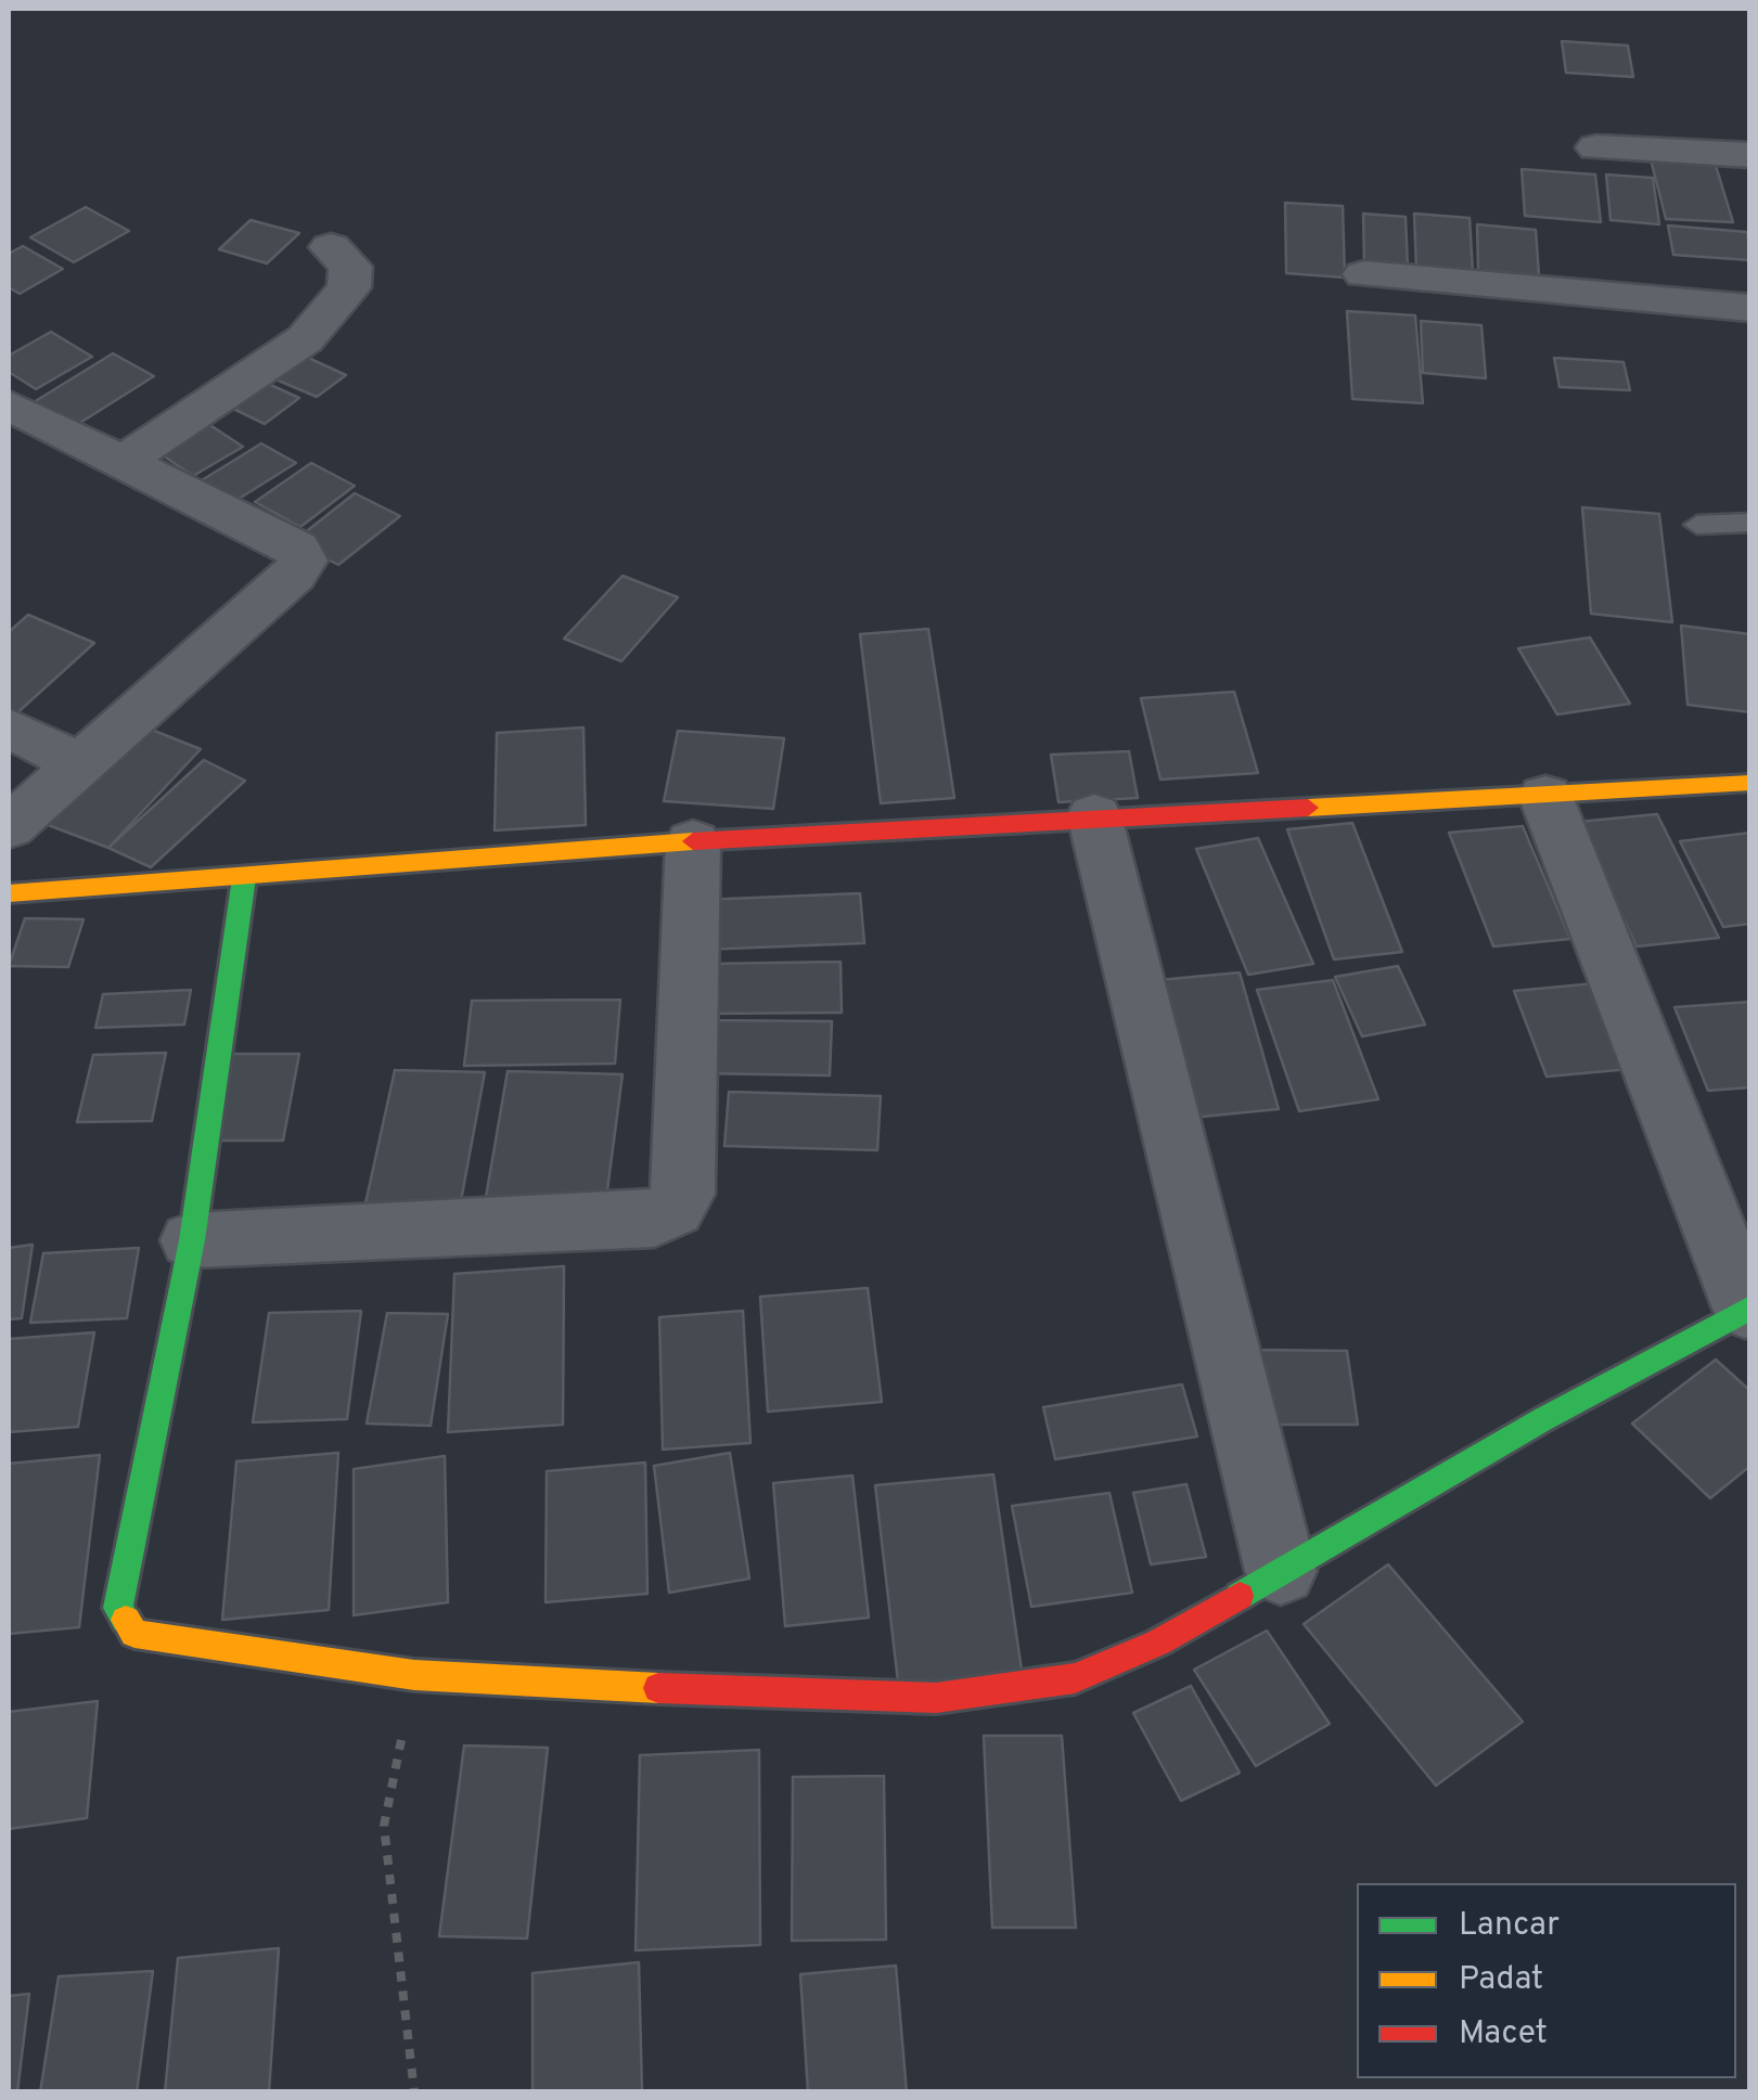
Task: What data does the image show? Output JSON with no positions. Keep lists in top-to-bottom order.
{
  "legend": ["Lancar", "Padat", "Macet"]
}
